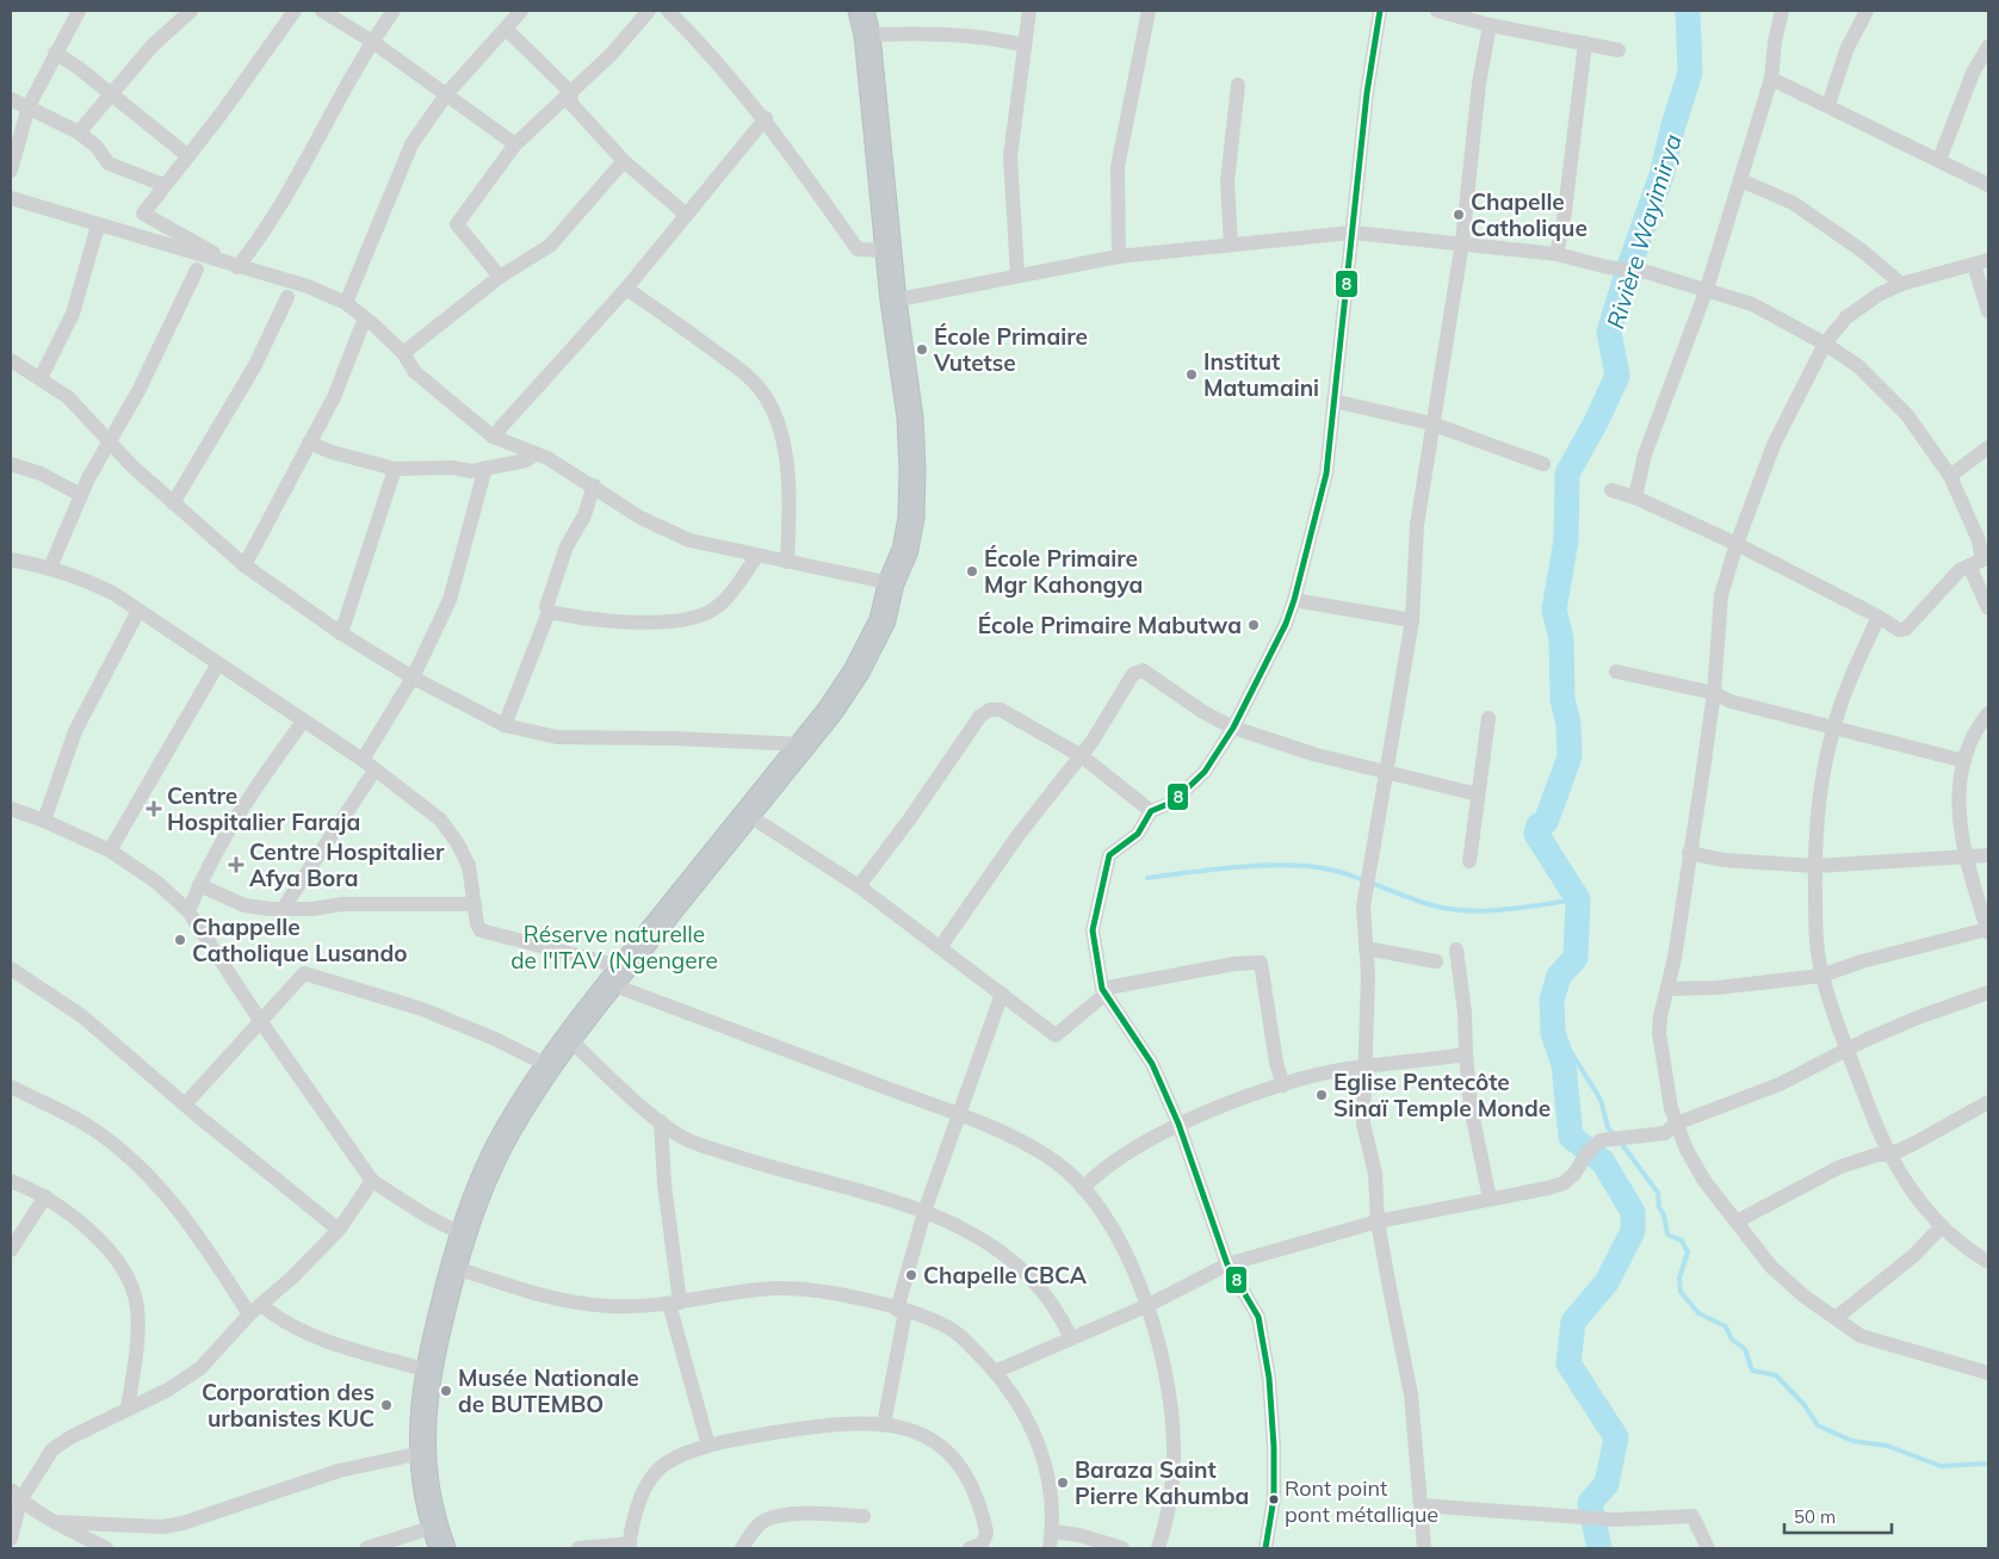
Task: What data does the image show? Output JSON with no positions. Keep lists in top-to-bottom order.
{
  "water": ["Rivière Wayimirya"],
  "parks": ["Réserve naturelle de l'ITAV (Ngengere"],
  "places": {
    "other": [
      "Chapelle Catholique",
      "École Primaire Vutetse",
      "Institut Matumaini",
      "École Primaire Mgr Kahongya",
      "École Primaire Mabutwa",
      "Chappelle Catholique Lusando",
      "Eglise Pentecôte Sinaï Temple Monde",
      "Chapelle CBCA",
      "Musée Nationale de BUTEMBO",
      "Corporation des urbanistes KUC",
      "Baraza Saint Pierre Kahumba",
      "Ront point pont métallique"
    ],
    "health": ["Centre Hospitalier Faraja", "Centre Hospitalier Afya Bora"]
  },
  "lines": ["transit line 8"],
  "scale_bar": "50 m"
}
